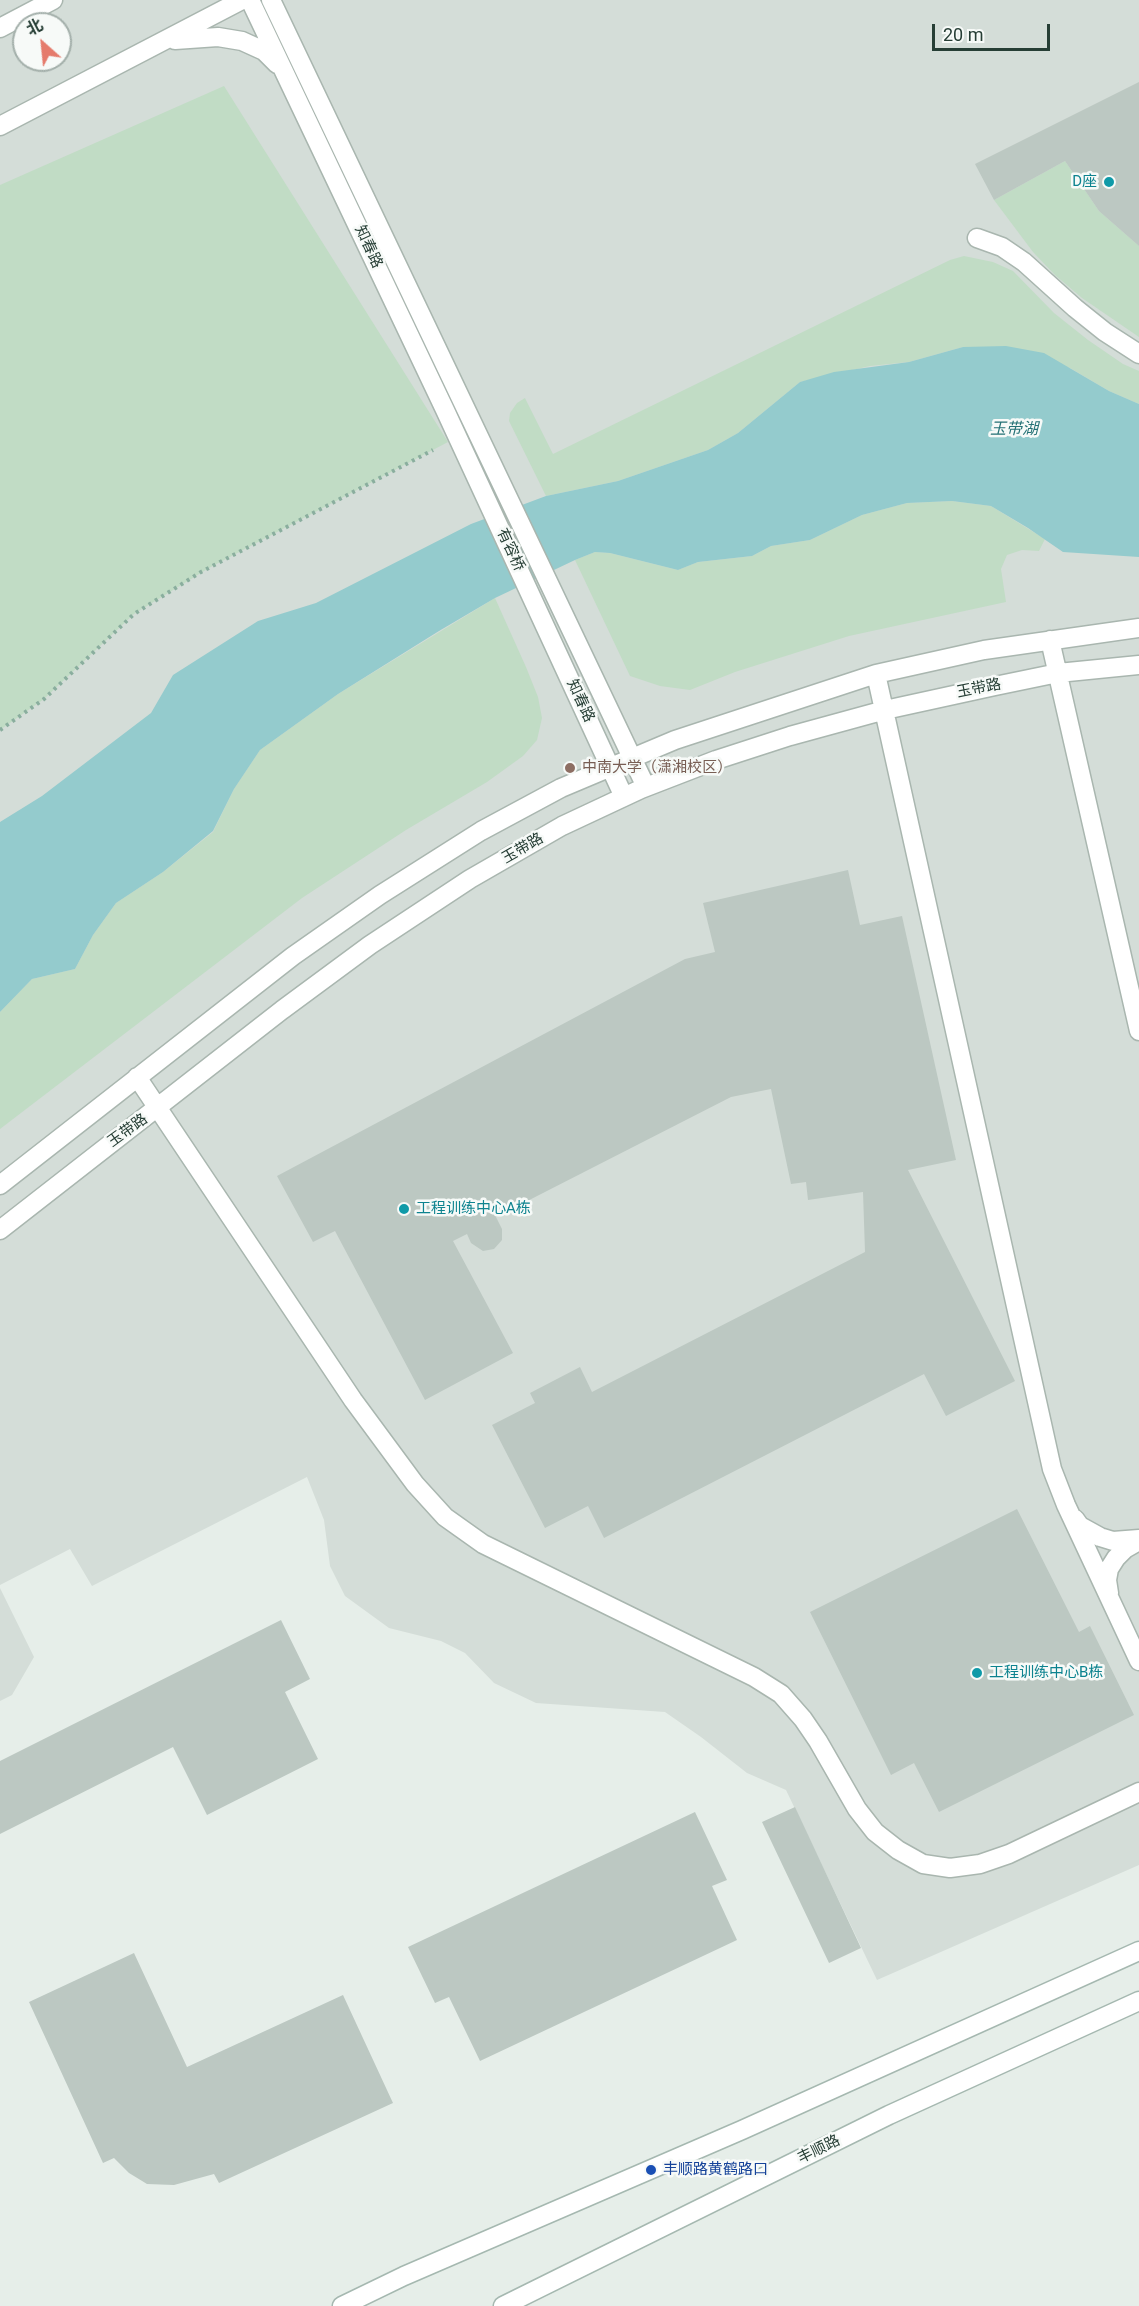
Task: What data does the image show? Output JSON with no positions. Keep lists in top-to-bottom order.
{
  "streets": {
    "street": [
      "知春路",
      "有容桥",
      "玉带路",
      "丰顺路"
    ]
  },
  "crossings": [
    ["知春路", "有容桥"],
    ["知春路", "玉带路"]
  ],
  "water": ["玉带湖"],
  "places": [
    "D座",
    "中南大学（潇湘校区）",
    "工程训练中心A栋",
    "工程训练中心B栋",
    "丰顺路黄鹤路口"
  ],
  "scale_bar": "20 m",
  "north": "top left"
}
